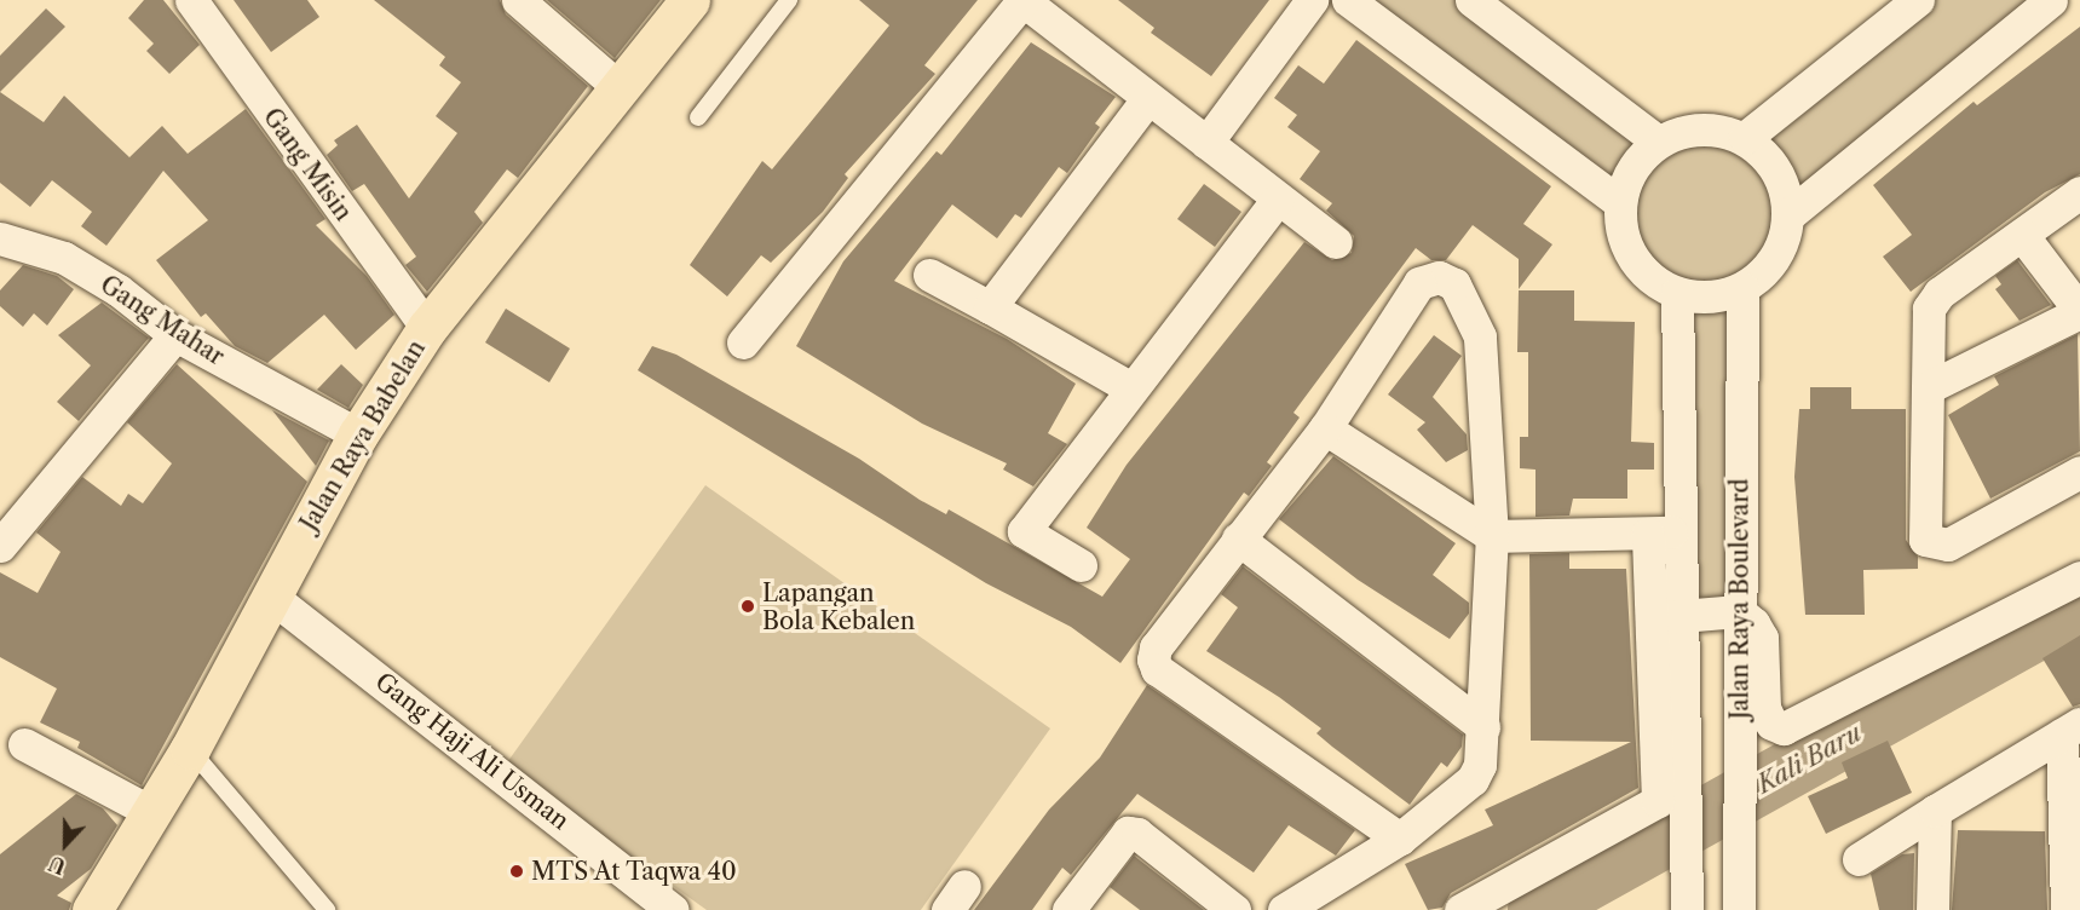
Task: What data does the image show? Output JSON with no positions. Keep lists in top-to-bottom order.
{
  "streets": {
    "main road": ["Jalan Raya Babelan"],
    "street": [
      "Gang Misin",
      "Gang Mahar",
      "Jalan Raya Boulevard",
      "Gang Haji Ali Usman"
    ]
  },
  "crossings": [
    ["Gang Misin", "Jalan Raya Babelan"],
    ["Gang Mahar", "Jalan Raya Babelan"],
    ["Jalan Raya Babelan", "Gang Haji Ali Usman"]
  ],
  "water": ["Kali Baru"],
  "places": ["Lapangan Bola Kebalen", "MTS At Taqwa 40"],
  "north": "bottom"
}
